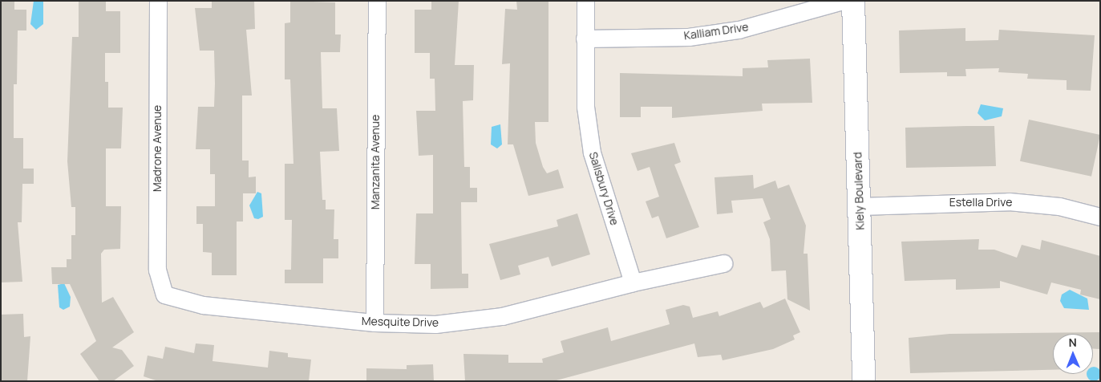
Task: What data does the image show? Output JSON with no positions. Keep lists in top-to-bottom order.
{
  "streets": {
    "main road": ["Kiely Boulevard"],
    "street": [
      "Kalliam Drive",
      "Madrone Avenue",
      "Manzanita Avenue",
      "Salisbury Drive",
      "Estella Drive",
      "Mesquite Drive"
    ]
  },
  "crossings": [
    ["Kalliam Drive", "Salisbury Drive"],
    ["Madrone Avenue", "Mesquite Drive"],
    ["Manzanita Avenue", "Mesquite Drive"],
    ["Salisbury Drive", "Mesquite Drive"],
    ["Kiely Boulevard", "Estella Drive"]
  ],
  "north": "top"
}
